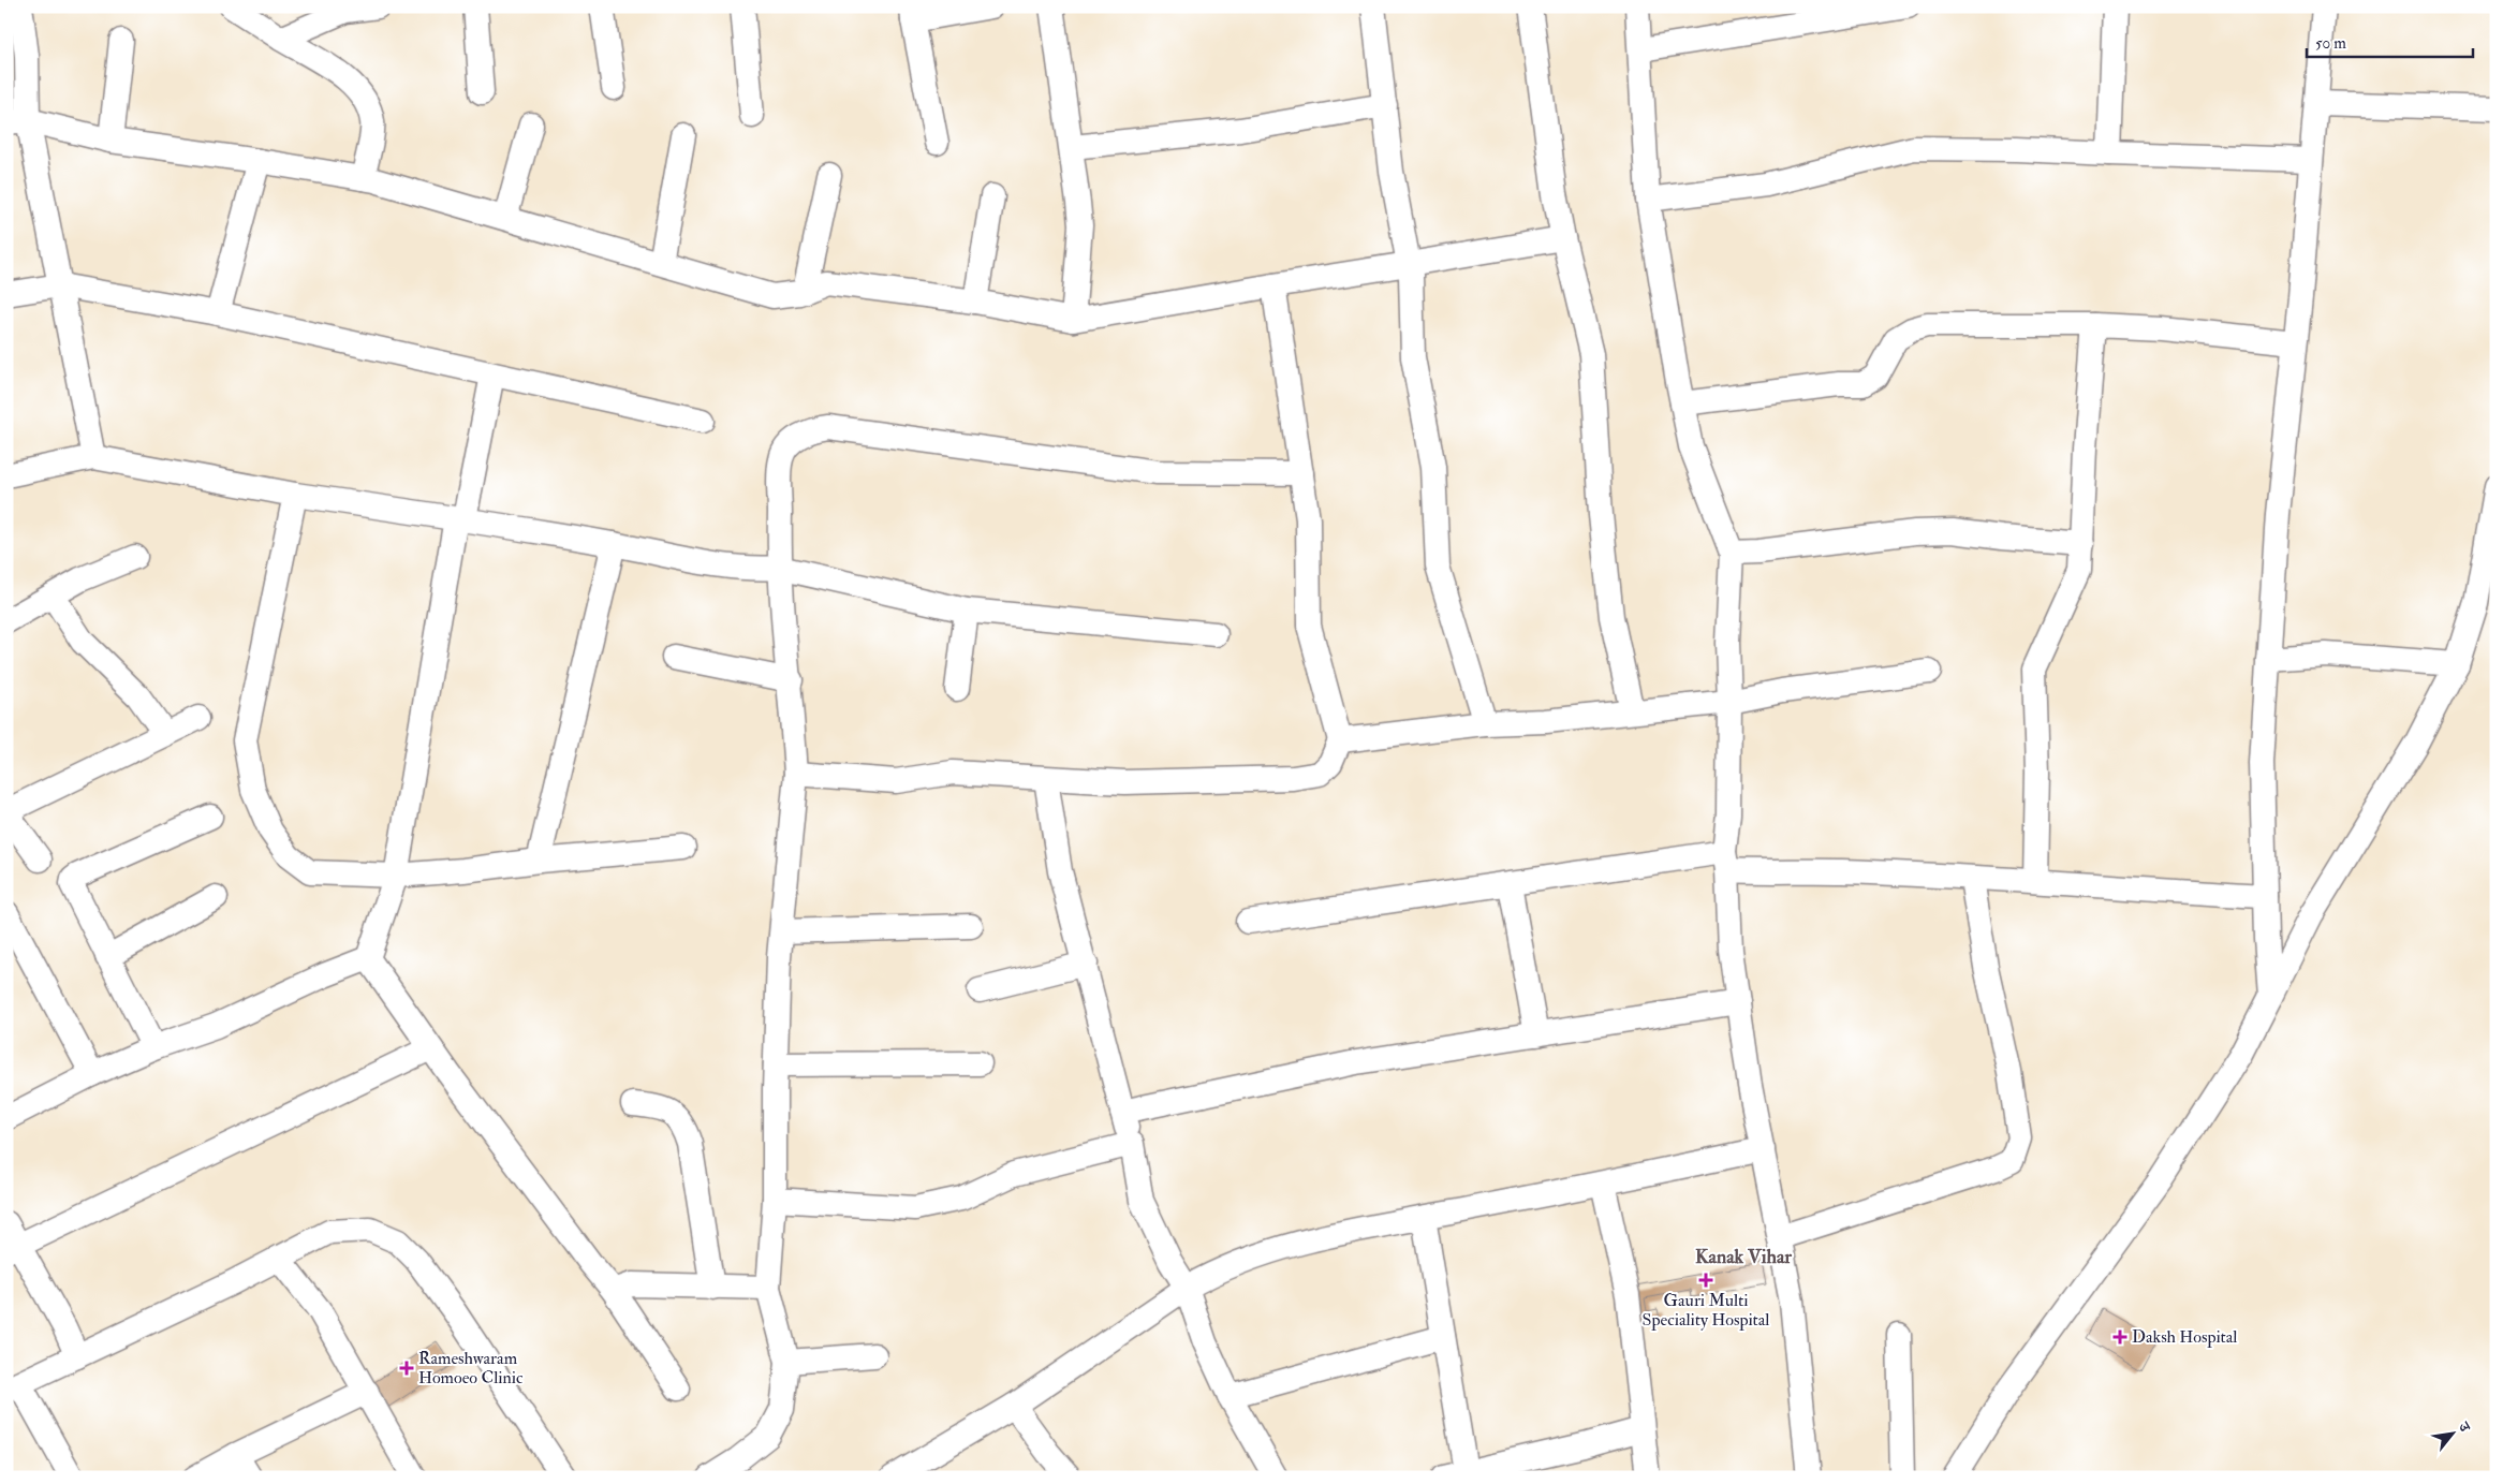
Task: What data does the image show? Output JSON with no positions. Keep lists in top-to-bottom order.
{
  "districts": ["Kanak Vihar"],
  "places": {
    "health": ["Gauri Multi Speciality Hospital", "Daksh Hospital", "Rameshwaram Homoeo Clinic"]
  },
  "scale_bar": "50 m",
  "north": "top right"
}
